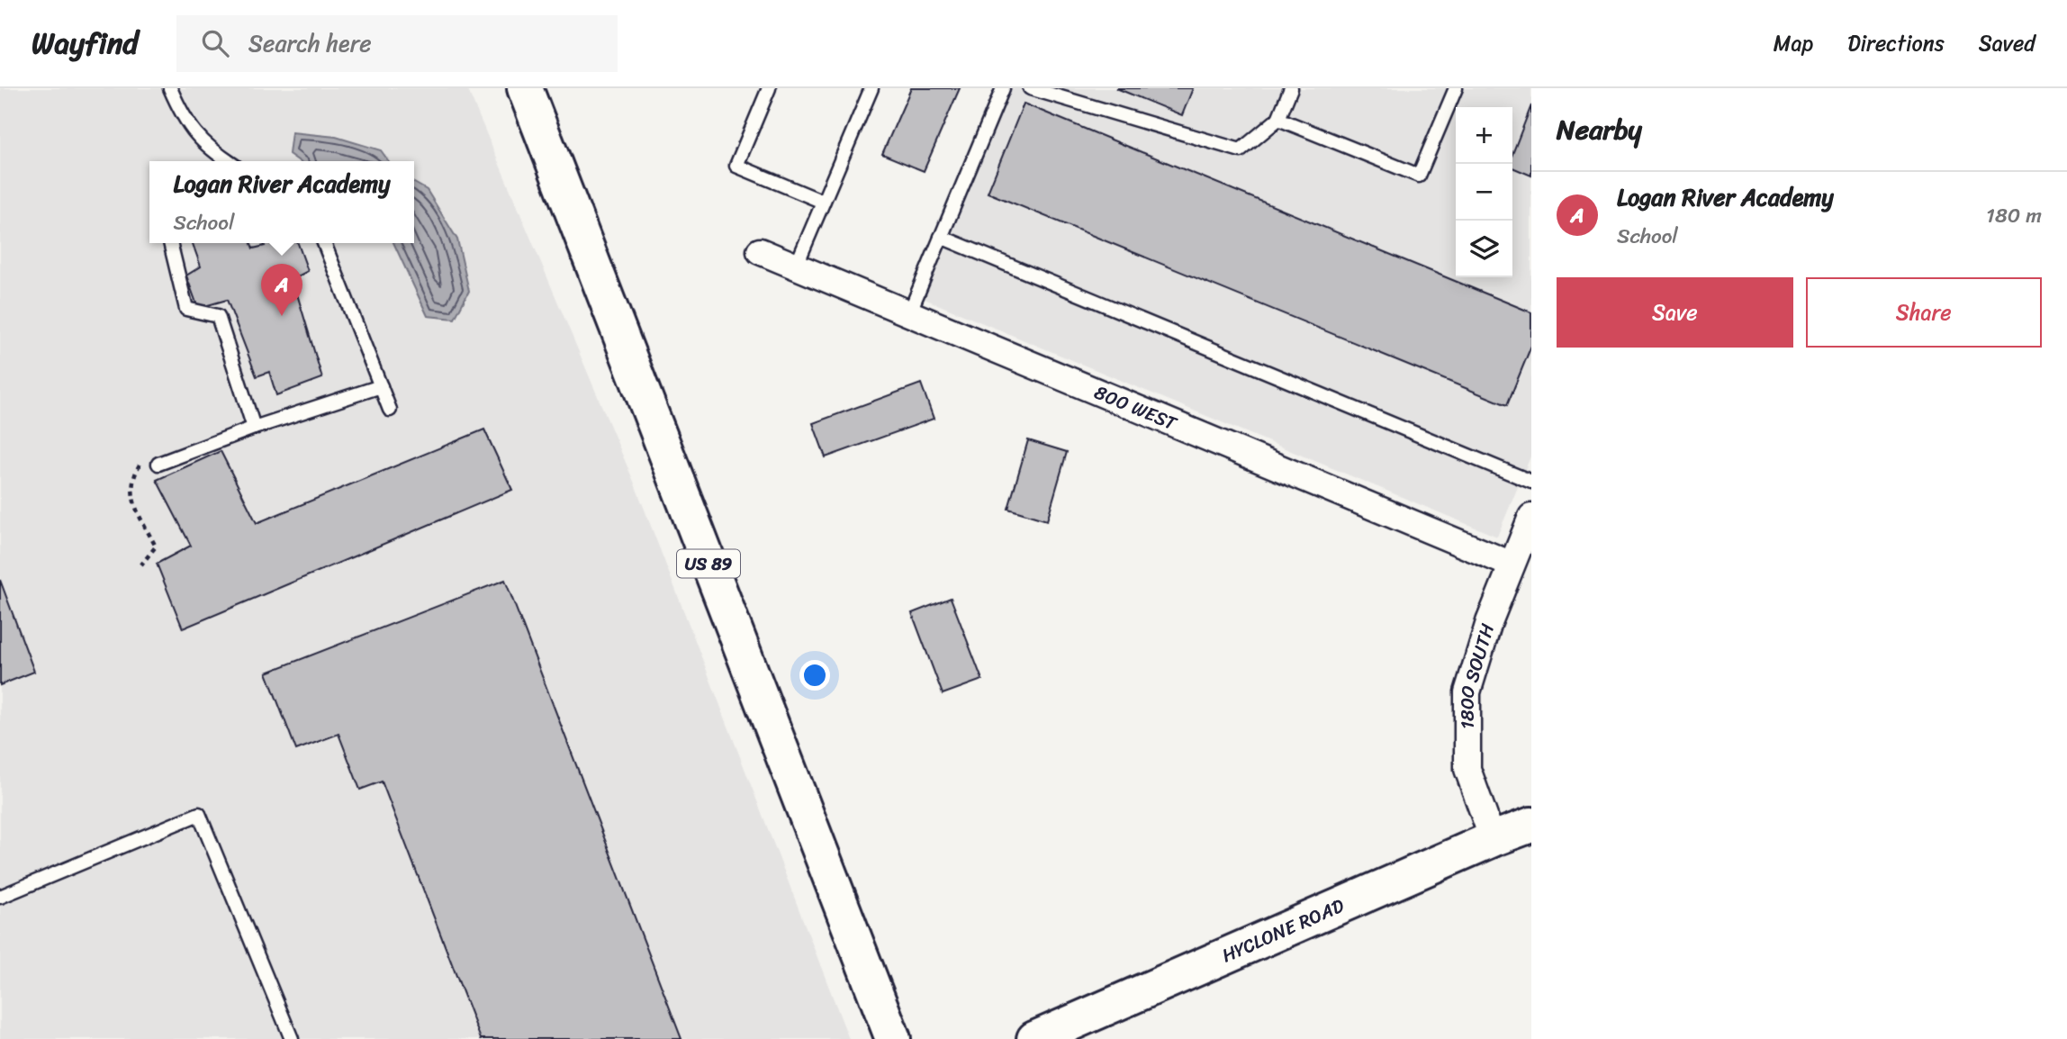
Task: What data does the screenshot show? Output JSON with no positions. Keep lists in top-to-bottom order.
{
  "streets": {
    "main road": ["US 89", "HYCLONE ROAD"],
    "street": ["800 WEST", "1800 SOUTH"]
  },
  "crossings": [
    ["800 WEST", "1800 SOUTH"],
    ["1800 SOUTH", "HYCLONE ROAD"]
  ],
  "page": {
    "header": "Wayfind",
    "search": "Search here",
    "nav": ["Map", "Directions", "Saved"],
    "heading": "Nearby",
    "map_buttons": ["+", "−"],
    "popup": ["Logan River Academy", "School"],
    "list": [
      {
        "mark": "A",
        "name": "Logan River Academy",
        "note": "School",
        "value": "180 m"
      }
    ],
    "buttons": ["Save", "Share"],
    "pins": "A"
  }
}
